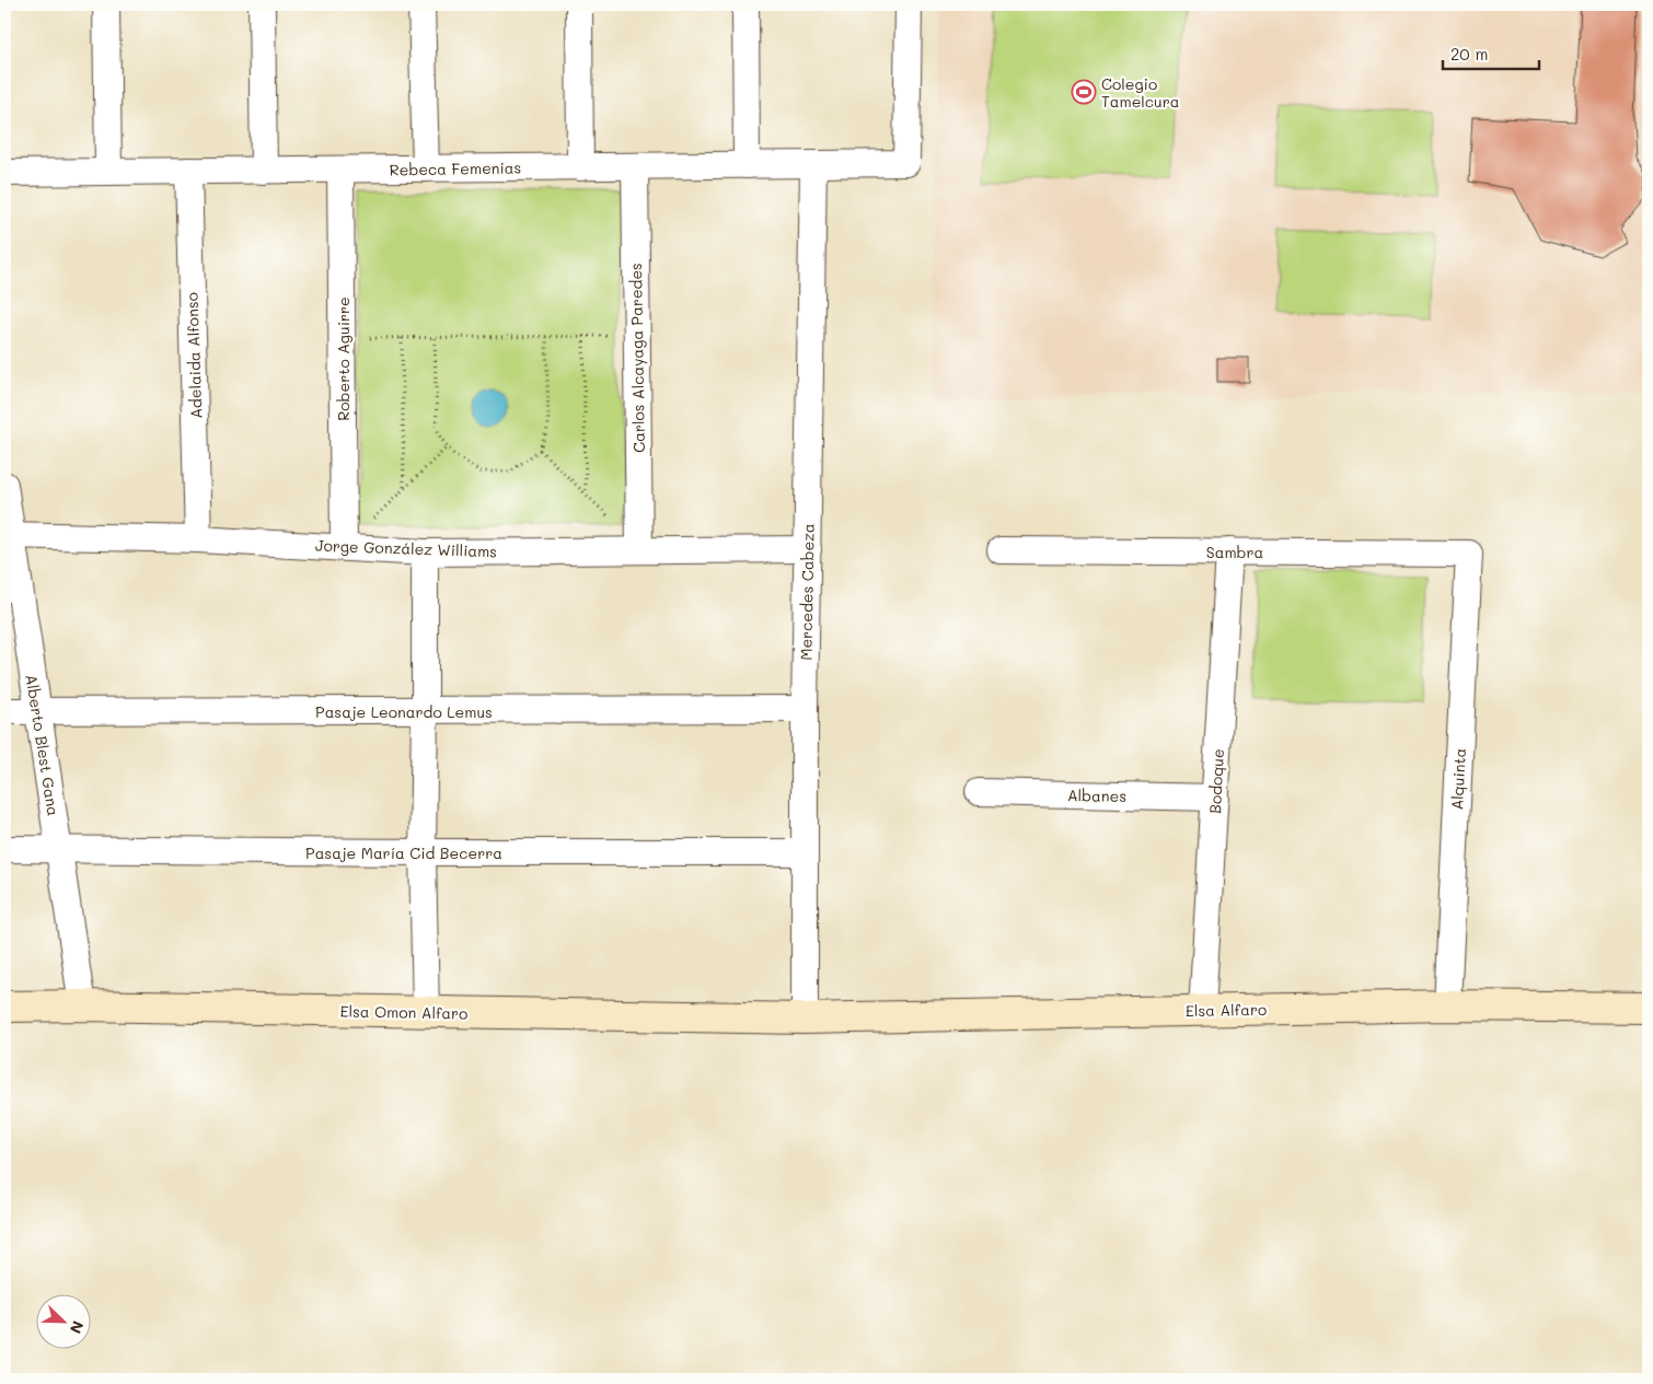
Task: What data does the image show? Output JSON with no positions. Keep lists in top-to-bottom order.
{
  "streets": {
    "street": [
      "Rebeca Femenias",
      "Adelaida Alfonso",
      "Carlos Alcayaga Paredes",
      "Roberto Aguirre",
      "Jorge González Williams",
      "Sambra",
      "Mercedes Cabeza",
      "Pasaje Leonardo Lemus",
      "Alberto Blest Gana",
      "Alquinta",
      "Bodoque",
      "Albanes",
      "Pasaje María Cid Becerra",
      "Elsa Alfaro",
      "Elsa Omon Alfaro"
    ]
  },
  "crossings": [
    ["Rebeca Femenias", "Adelaida Alfonso"],
    ["Rebeca Femenias", "Carlos Alcayaga Paredes"],
    ["Rebeca Femenias", "Roberto Aguirre"],
    ["Rebeca Femenias", "Mercedes Cabeza"],
    ["Adelaida Alfonso", "Jorge González Williams"],
    ["Carlos Alcayaga Paredes", "Jorge González Williams"],
    ["Roberto Aguirre", "Jorge González Williams"],
    ["Jorge González Williams", "Mercedes Cabeza"],
    ["Jorge González Williams", "Alberto Blest Gana"],
    ["Sambra", "Alquinta"],
    ["Sambra", "Bodoque"],
    ["Mercedes Cabeza", "Pasaje Leonardo Lemus"],
    ["Mercedes Cabeza", "Pasaje María Cid Becerra"],
    ["Mercedes Cabeza", "Elsa Alfaro"],
    ["Mercedes Cabeza", "Elsa Omon Alfaro"],
    ["Pasaje Leonardo Lemus", "Alberto Blest Gana"],
    ["Alberto Blest Gana", "Pasaje María Cid Becerra"],
    ["Alberto Blest Gana", "Elsa Omon Alfaro"],
    ["Alquinta", "Elsa Alfaro"],
    ["Bodoque", "Albanes"],
    ["Bodoque", "Elsa Alfaro"],
    ["Elsa Alfaro", "Elsa Omon Alfaro"]
  ],
  "places": {
    "sports": ["Colegio Tamelcura"]
  },
  "scale_bar": "20 m",
  "north": "bottom right"
}
